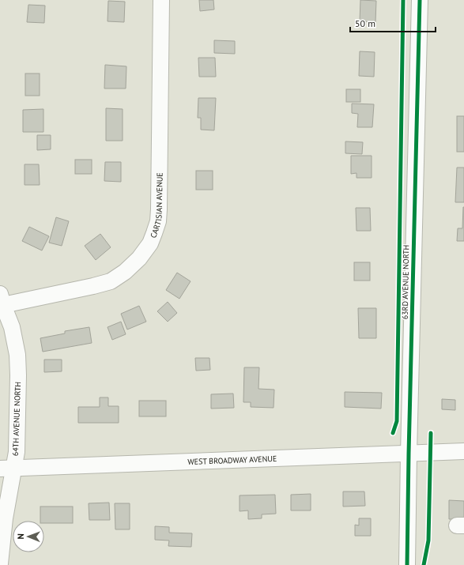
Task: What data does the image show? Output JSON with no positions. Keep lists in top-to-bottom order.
{
  "streets": {
    "street": [
      "CARTISIAN AVENUE",
      "63RD AVENUE NORTH",
      "64TH AVENUE NORTH",
      "WEST BROADWAY AVENUE"
    ]
  },
  "crossings": [
    ["CARTISIAN AVENUE", "64TH AVENUE NORTH"],
    ["63RD AVENUE NORTH", "WEST BROADWAY AVENUE"],
    ["64TH AVENUE NORTH", "WEST BROADWAY AVENUE"]
  ],
  "scale_bar": "50 m",
  "north": "left"
}
